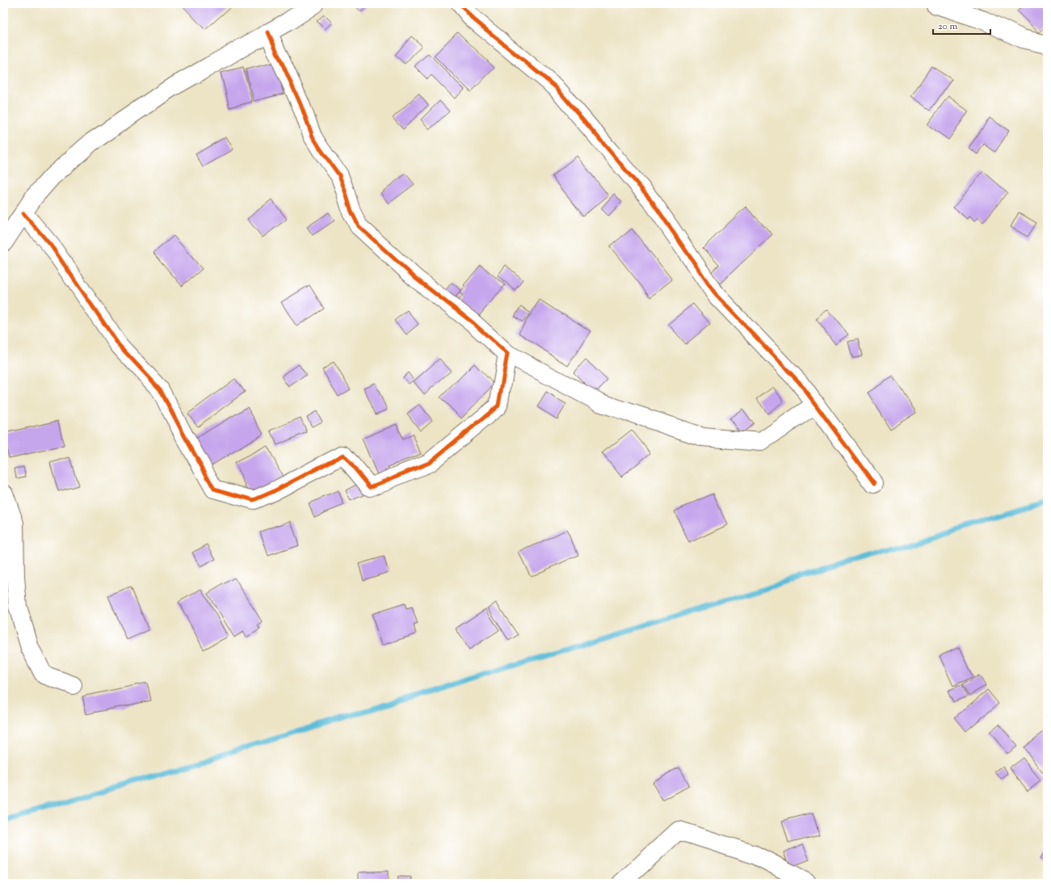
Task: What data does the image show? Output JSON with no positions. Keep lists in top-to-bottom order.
{
  "scale_bar": "20 m"
}
